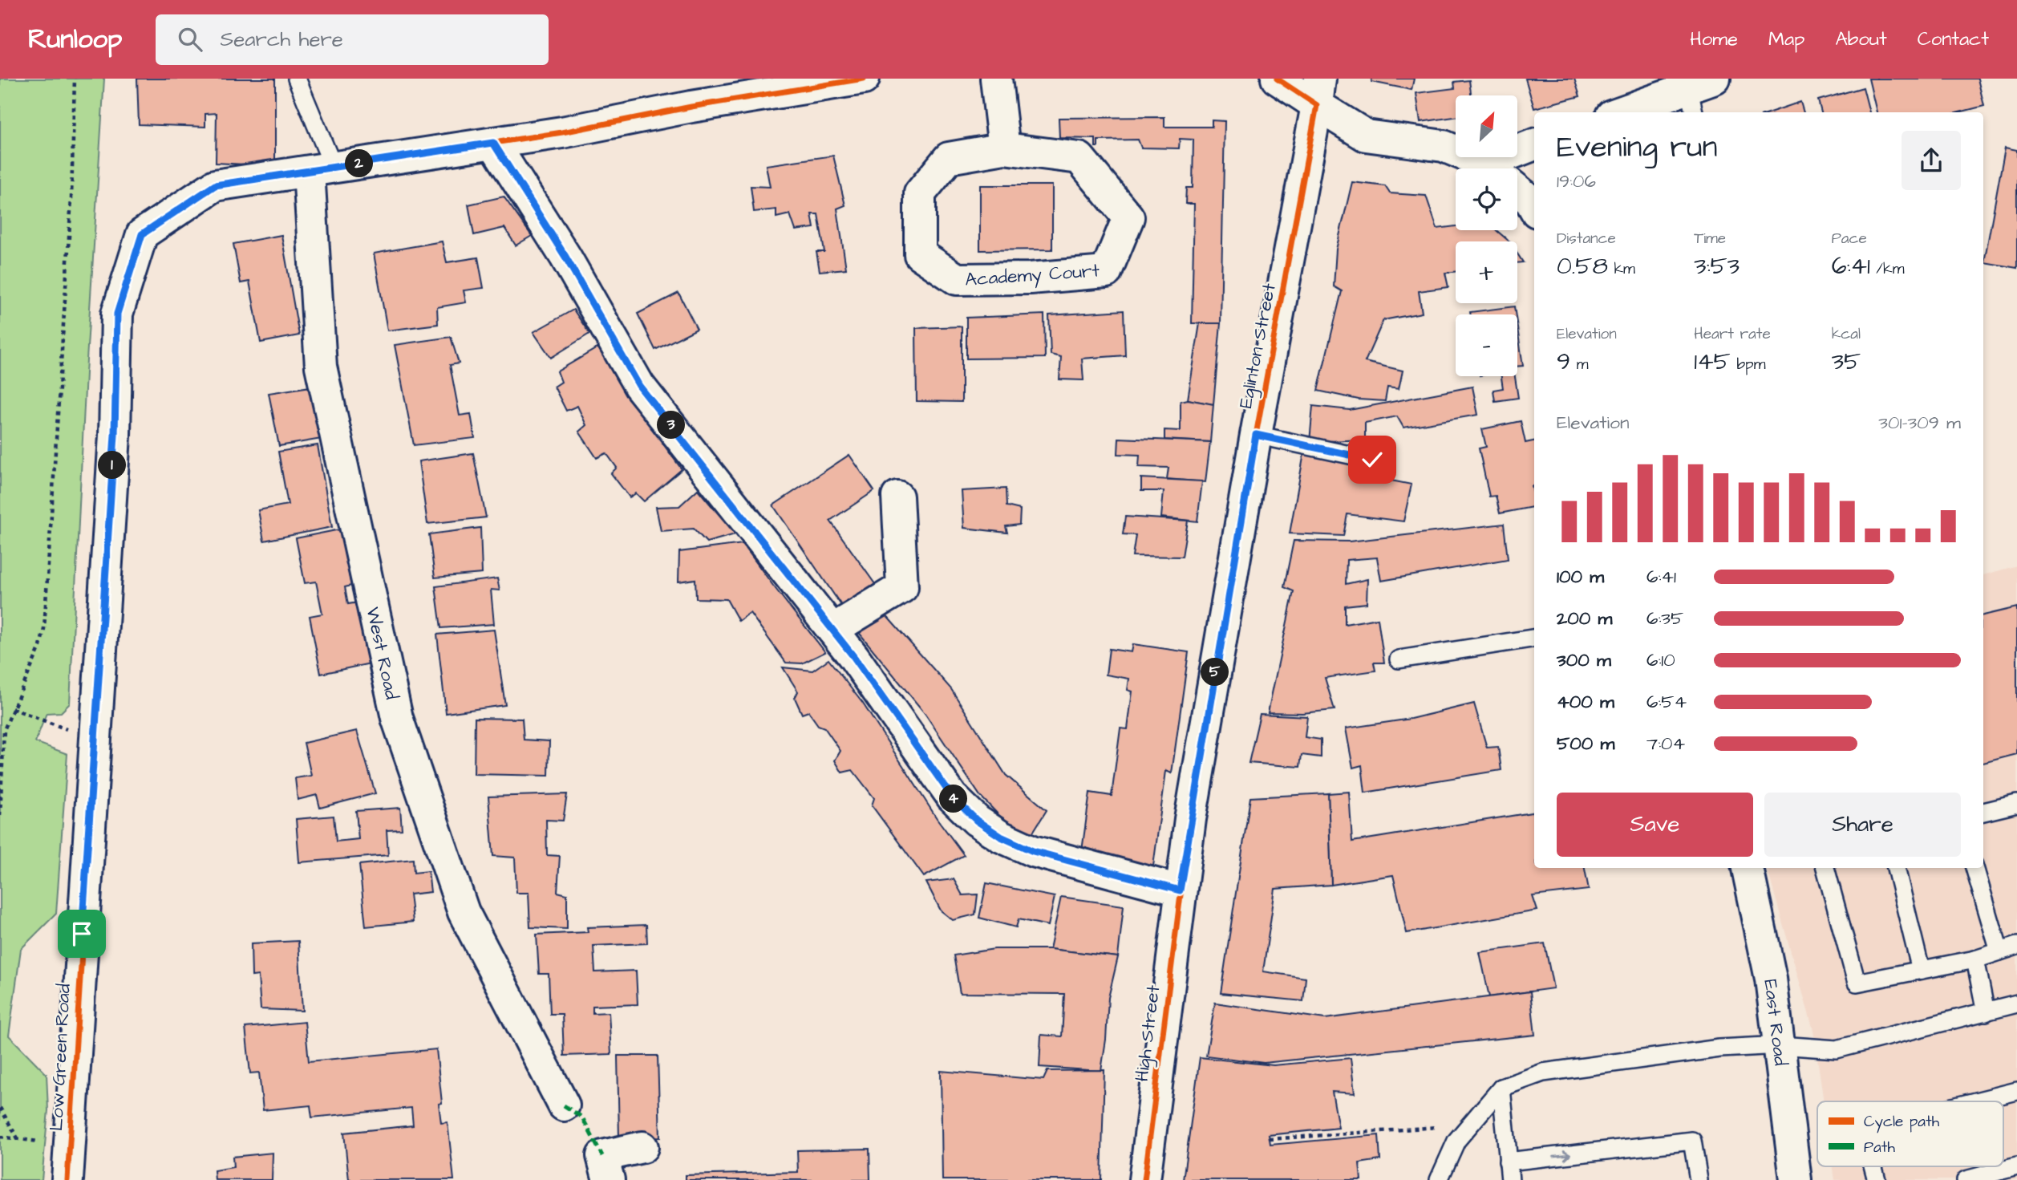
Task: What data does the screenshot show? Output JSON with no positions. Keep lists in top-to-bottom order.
{
  "streets": {
    "street": [
      "Academy Court",
      "Eglinton Street",
      "West Road",
      "East Road",
      "High Street",
      "Low Green Road"
    ]
  },
  "crossings": [
    ["Eglinton Street", "High Street"],
    ["West Road", "Low Green Road"]
  ],
  "legend": ["Cycle path", "Path"],
  "north": "top right",
  "page": {
    "header": "Runloop",
    "search": "Search here",
    "nav": [
      "Home",
      "Map",
      "About",
      "Contact"
    ],
    "map_buttons": ["+", "−"],
    "heading": ["Evening run", "19:06"],
    "pins": [
      "2",
      "3",
      "1",
      "5",
      "4"
    ],
    "stats": [
      ["Distance", "0.58 km"],
      ["Time", "3:53"],
      ["Pace", "6:41 /km"],
      ["Elevation", "9 m"],
      ["Heart rate", "145 bpm"],
      ["kcal", "35"]
    ],
    "chart": ["Elevation", "301–309 m"],
    "list": [
      {
        "name": "100 m",
        "note": "6:41"
      },
      {
        "name": "200 m",
        "note": "6:35"
      },
      {
        "name": "300 m",
        "note": "6:10"
      },
      {
        "name": "400 m",
        "note": "6:54"
      },
      {
        "name": "500 m",
        "note": "7:04"
      }
    ],
    "buttons": ["Save", "Share"]
  }
}
